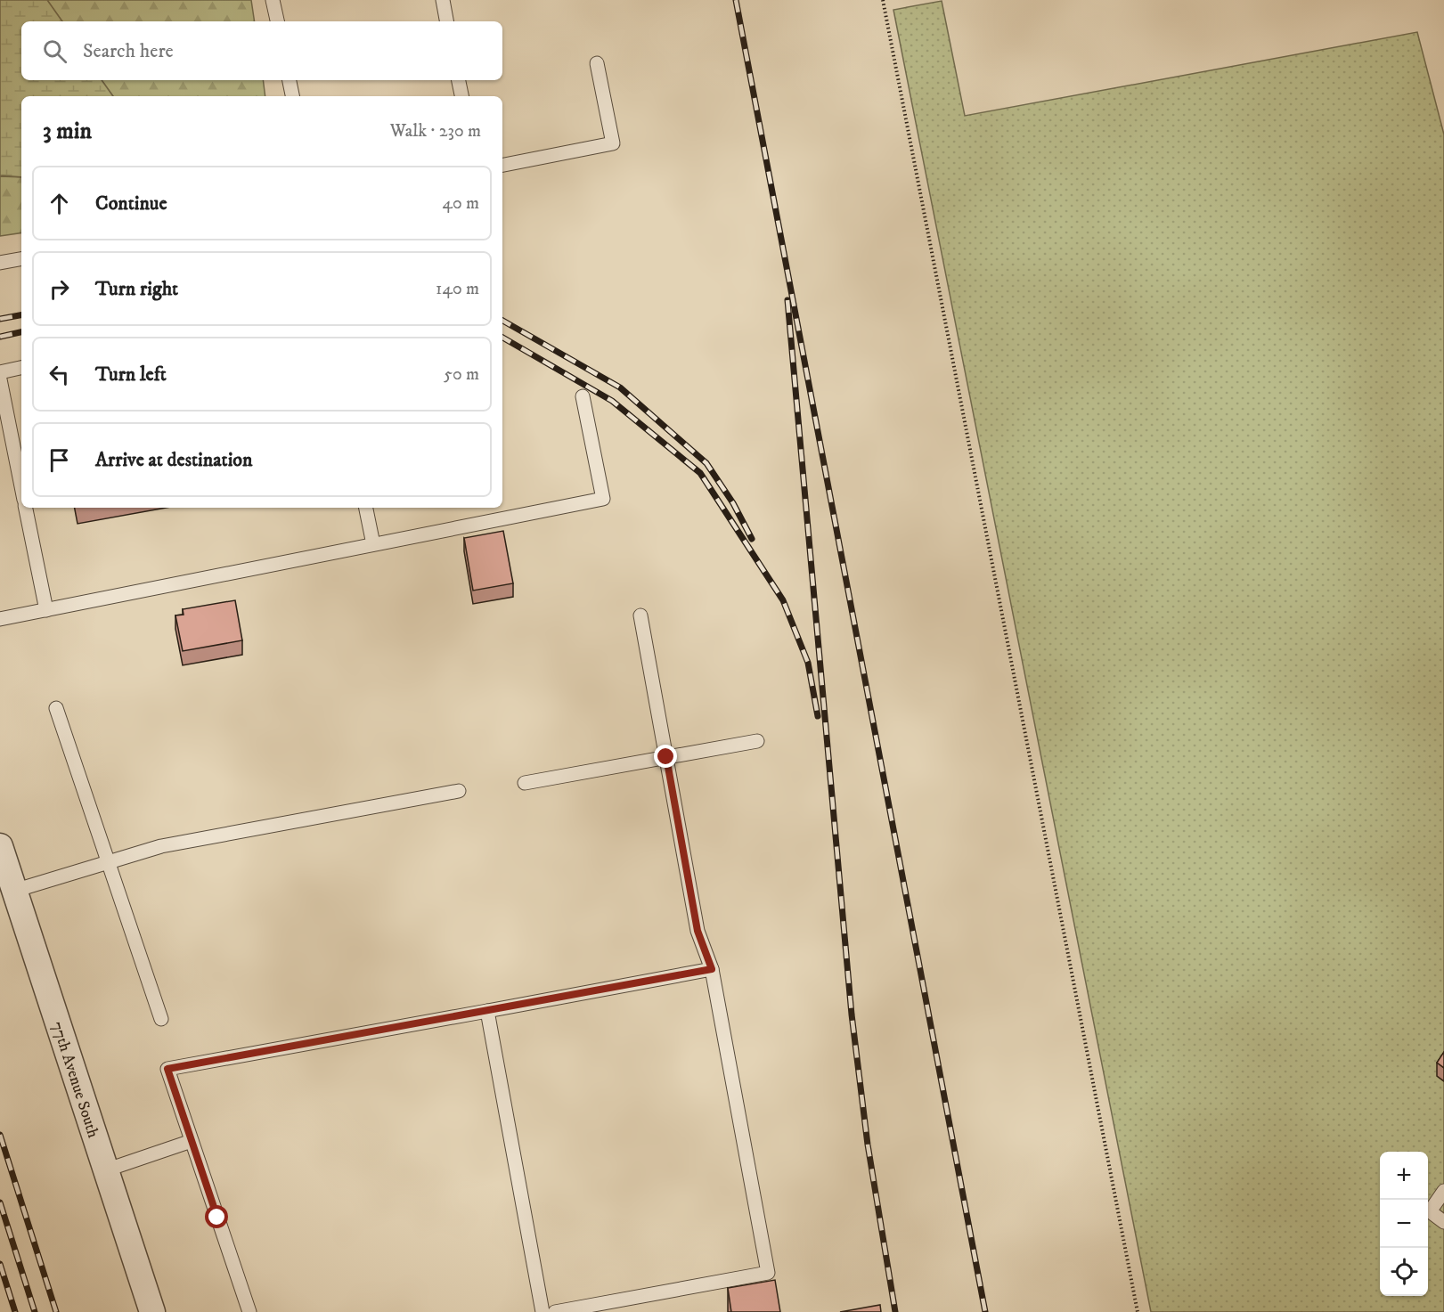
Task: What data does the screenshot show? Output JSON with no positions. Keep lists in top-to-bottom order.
{
  "streets": {
    "street": ["77th Avenue South"]
  },
  "page": {
    "search": "Search here",
    "heading": ["3 min", "Walk · 230 m"],
    "list": [
      ["Continue", "40 m"],
      ["Turn right", "140 m"],
      ["Turn left", "50 m"],
      "Arrive at destination"
    ],
    "map_buttons": ["+", "−"]
  }
}
